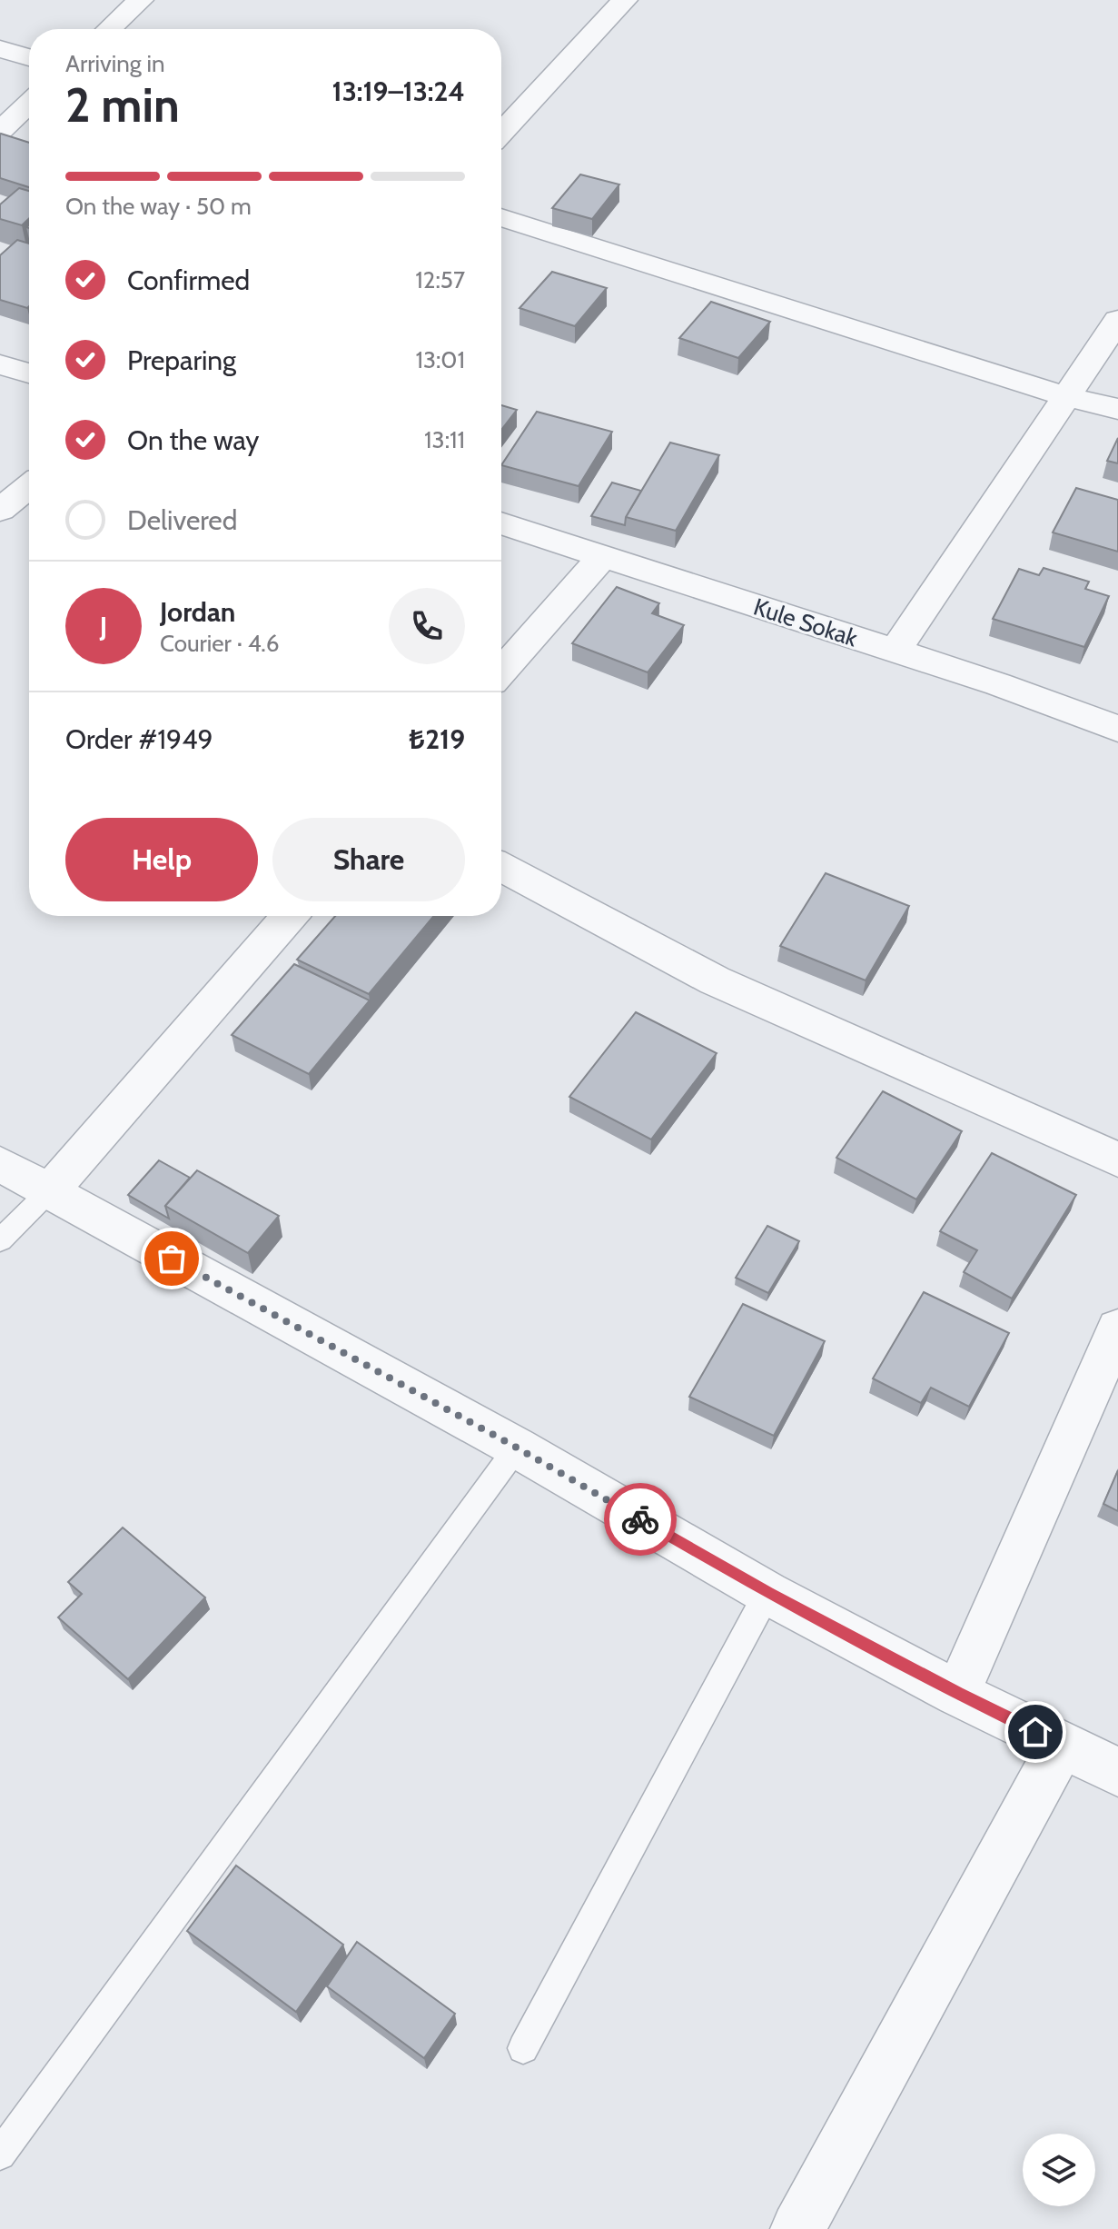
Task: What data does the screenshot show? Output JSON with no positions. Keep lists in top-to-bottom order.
{
  "streets": {
    "street": ["Kule Sokak"]
  },
  "page": {
    "heading": ["2 min", "Arriving in", "13:19–13:24"],
    "panel": [
      "Jordan",
      "Courier · 4.6",
      "Order #1949",
      "₺219"
    ],
    "bar": "On the way · 50 m",
    "list": [
      ["Confirmed", "12:57"],
      ["Preparing", "13:01"],
      ["On the way", "13:11"],
      "Delivered"
    ],
    "round": "J",
    "buttons": ["Help", "Share"]
  }
}
